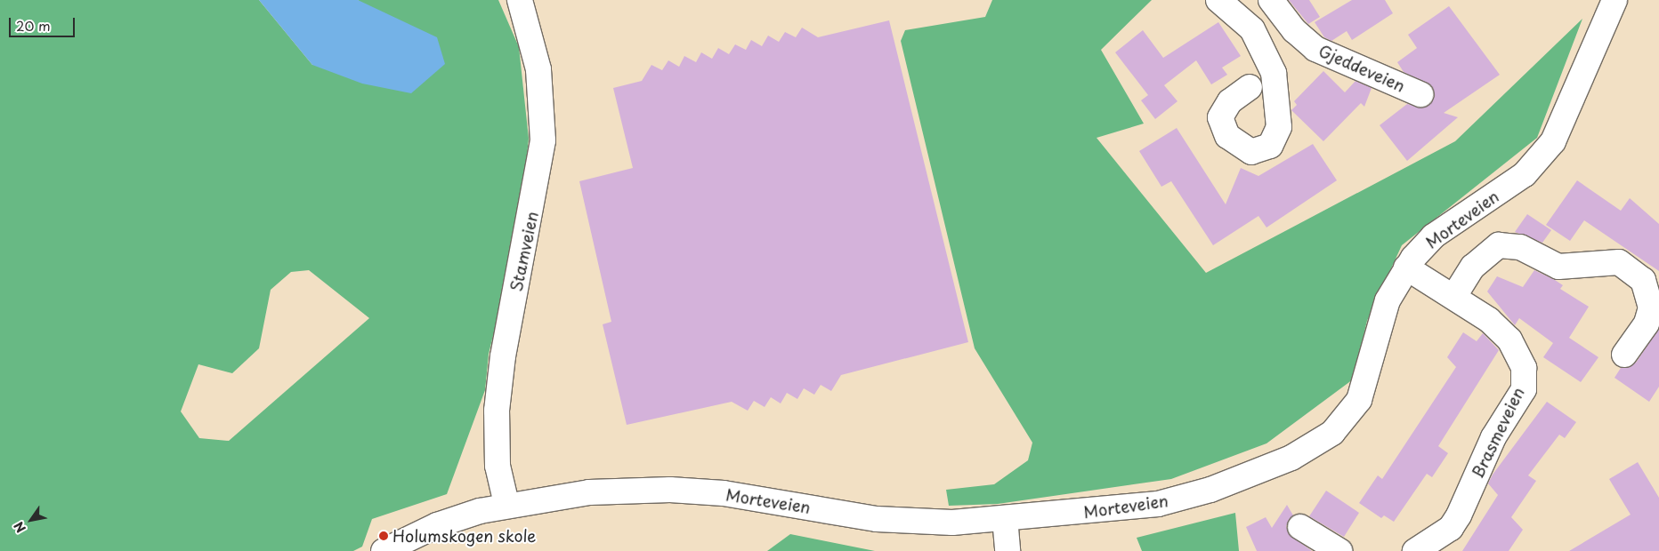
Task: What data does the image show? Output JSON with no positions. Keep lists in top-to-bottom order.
{
  "streets": {
    "street": [
      "Gjeddeveien",
      "Morteveien",
      "Stamveien",
      "Brasmeveien"
    ]
  },
  "crossings": [
    ["Morteveien", "Stamveien"],
    ["Morteveien", "Brasmeveien"]
  ],
  "places": ["Holumskogen skole"],
  "scale_bar": "20 m",
  "north": "bottom left"
}
